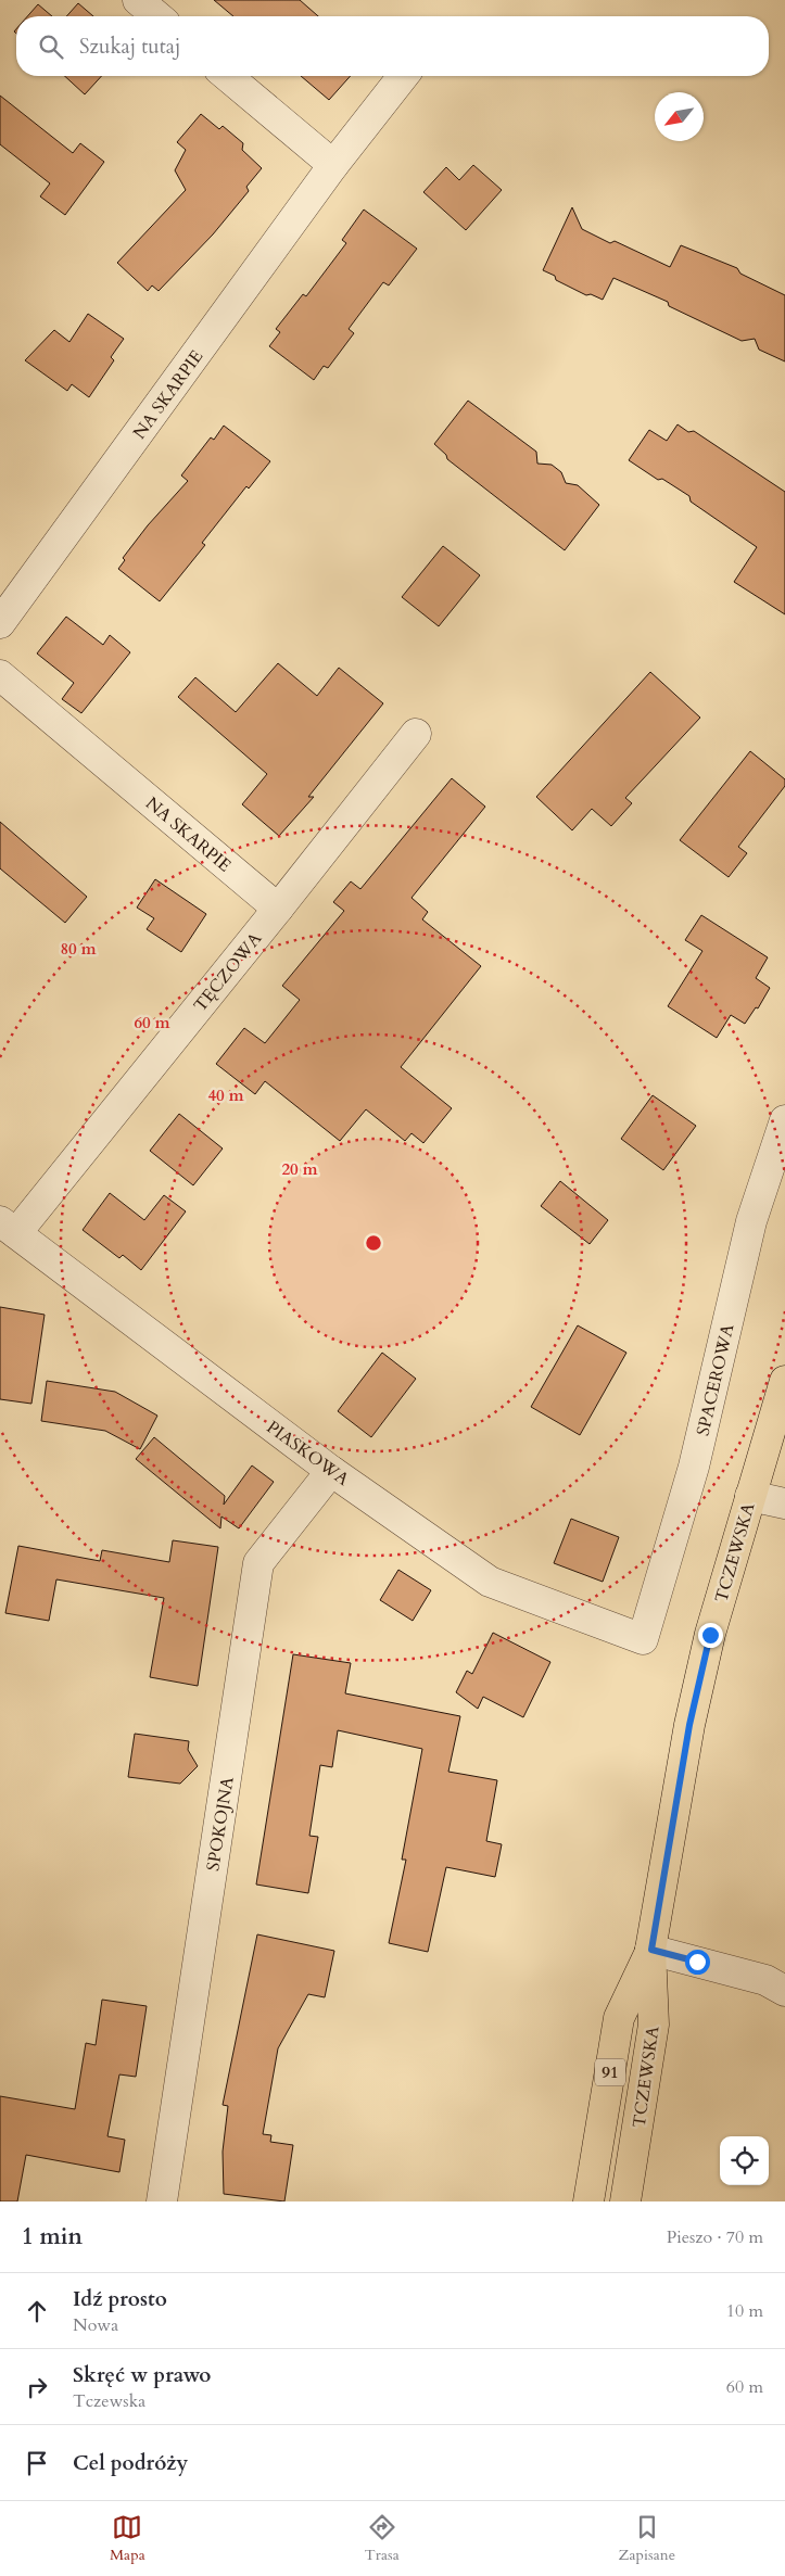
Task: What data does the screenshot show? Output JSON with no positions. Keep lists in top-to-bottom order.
{
  "streets": {
    "main road": ["TCZEWSKA", "91"],
    "street": [
      "NA SKARPIE",
      "TĘCZOWA",
      "SPACEROWA",
      "PIASKOWA",
      "SPOKOJNA"
    ]
  },
  "crossings": [
    ["NA SKARPIE", "TĘCZOWA"],
    ["TĘCZOWA", "PIASKOWA"],
    ["SPACEROWA", "PIASKOWA"],
    ["PIASKOWA", "SPOKOJNA"]
  ],
  "north": "bottom left",
  "page": {
    "search": "Szukaj tutaj",
    "heading": ["1 min", "Pieszo · 70 m"],
    "list": [
      ["Idź prosto", "Nowa", "10 m"],
      ["Skręć w prawo", "Tczewska", "60 m"],
      "Cel podróży"
    ],
    "nav": ["Mapa", "Trasa", "Zapisane"]
  },
  "rings": [
    "80 m",
    "60 m",
    "40 m",
    "20 m"
  ]
}
